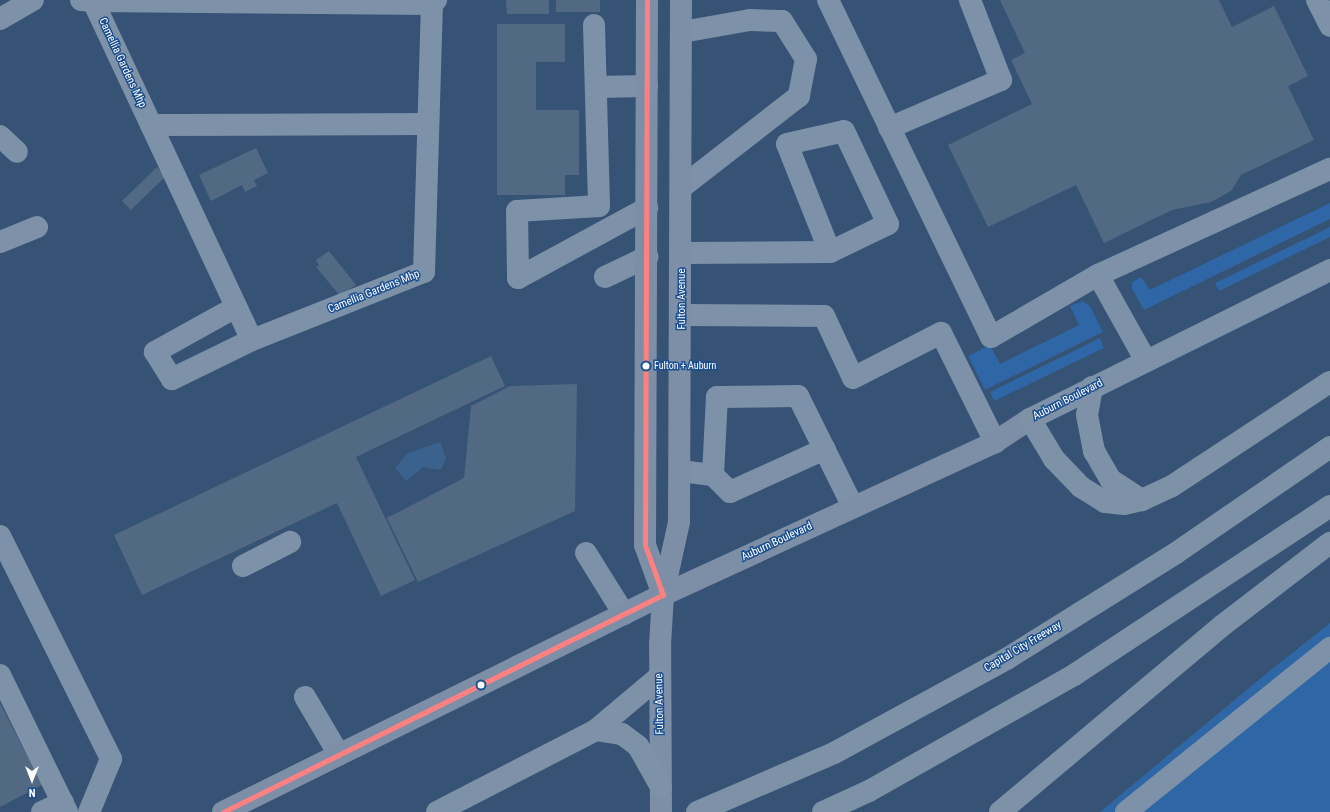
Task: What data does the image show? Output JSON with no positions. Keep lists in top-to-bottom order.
{
  "streets": {
    "highway": ["Capital City Freeway"],
    "main road": ["Fulton Avenue", "Auburn Boulevard"],
    "street": ["Camellia Gardens Mhp"]
  },
  "crossings": [
    ["Fulton Avenue", "Auburn Boulevard"]
  ],
  "places": ["Fulton + Auburn"],
  "north": "bottom"
}
